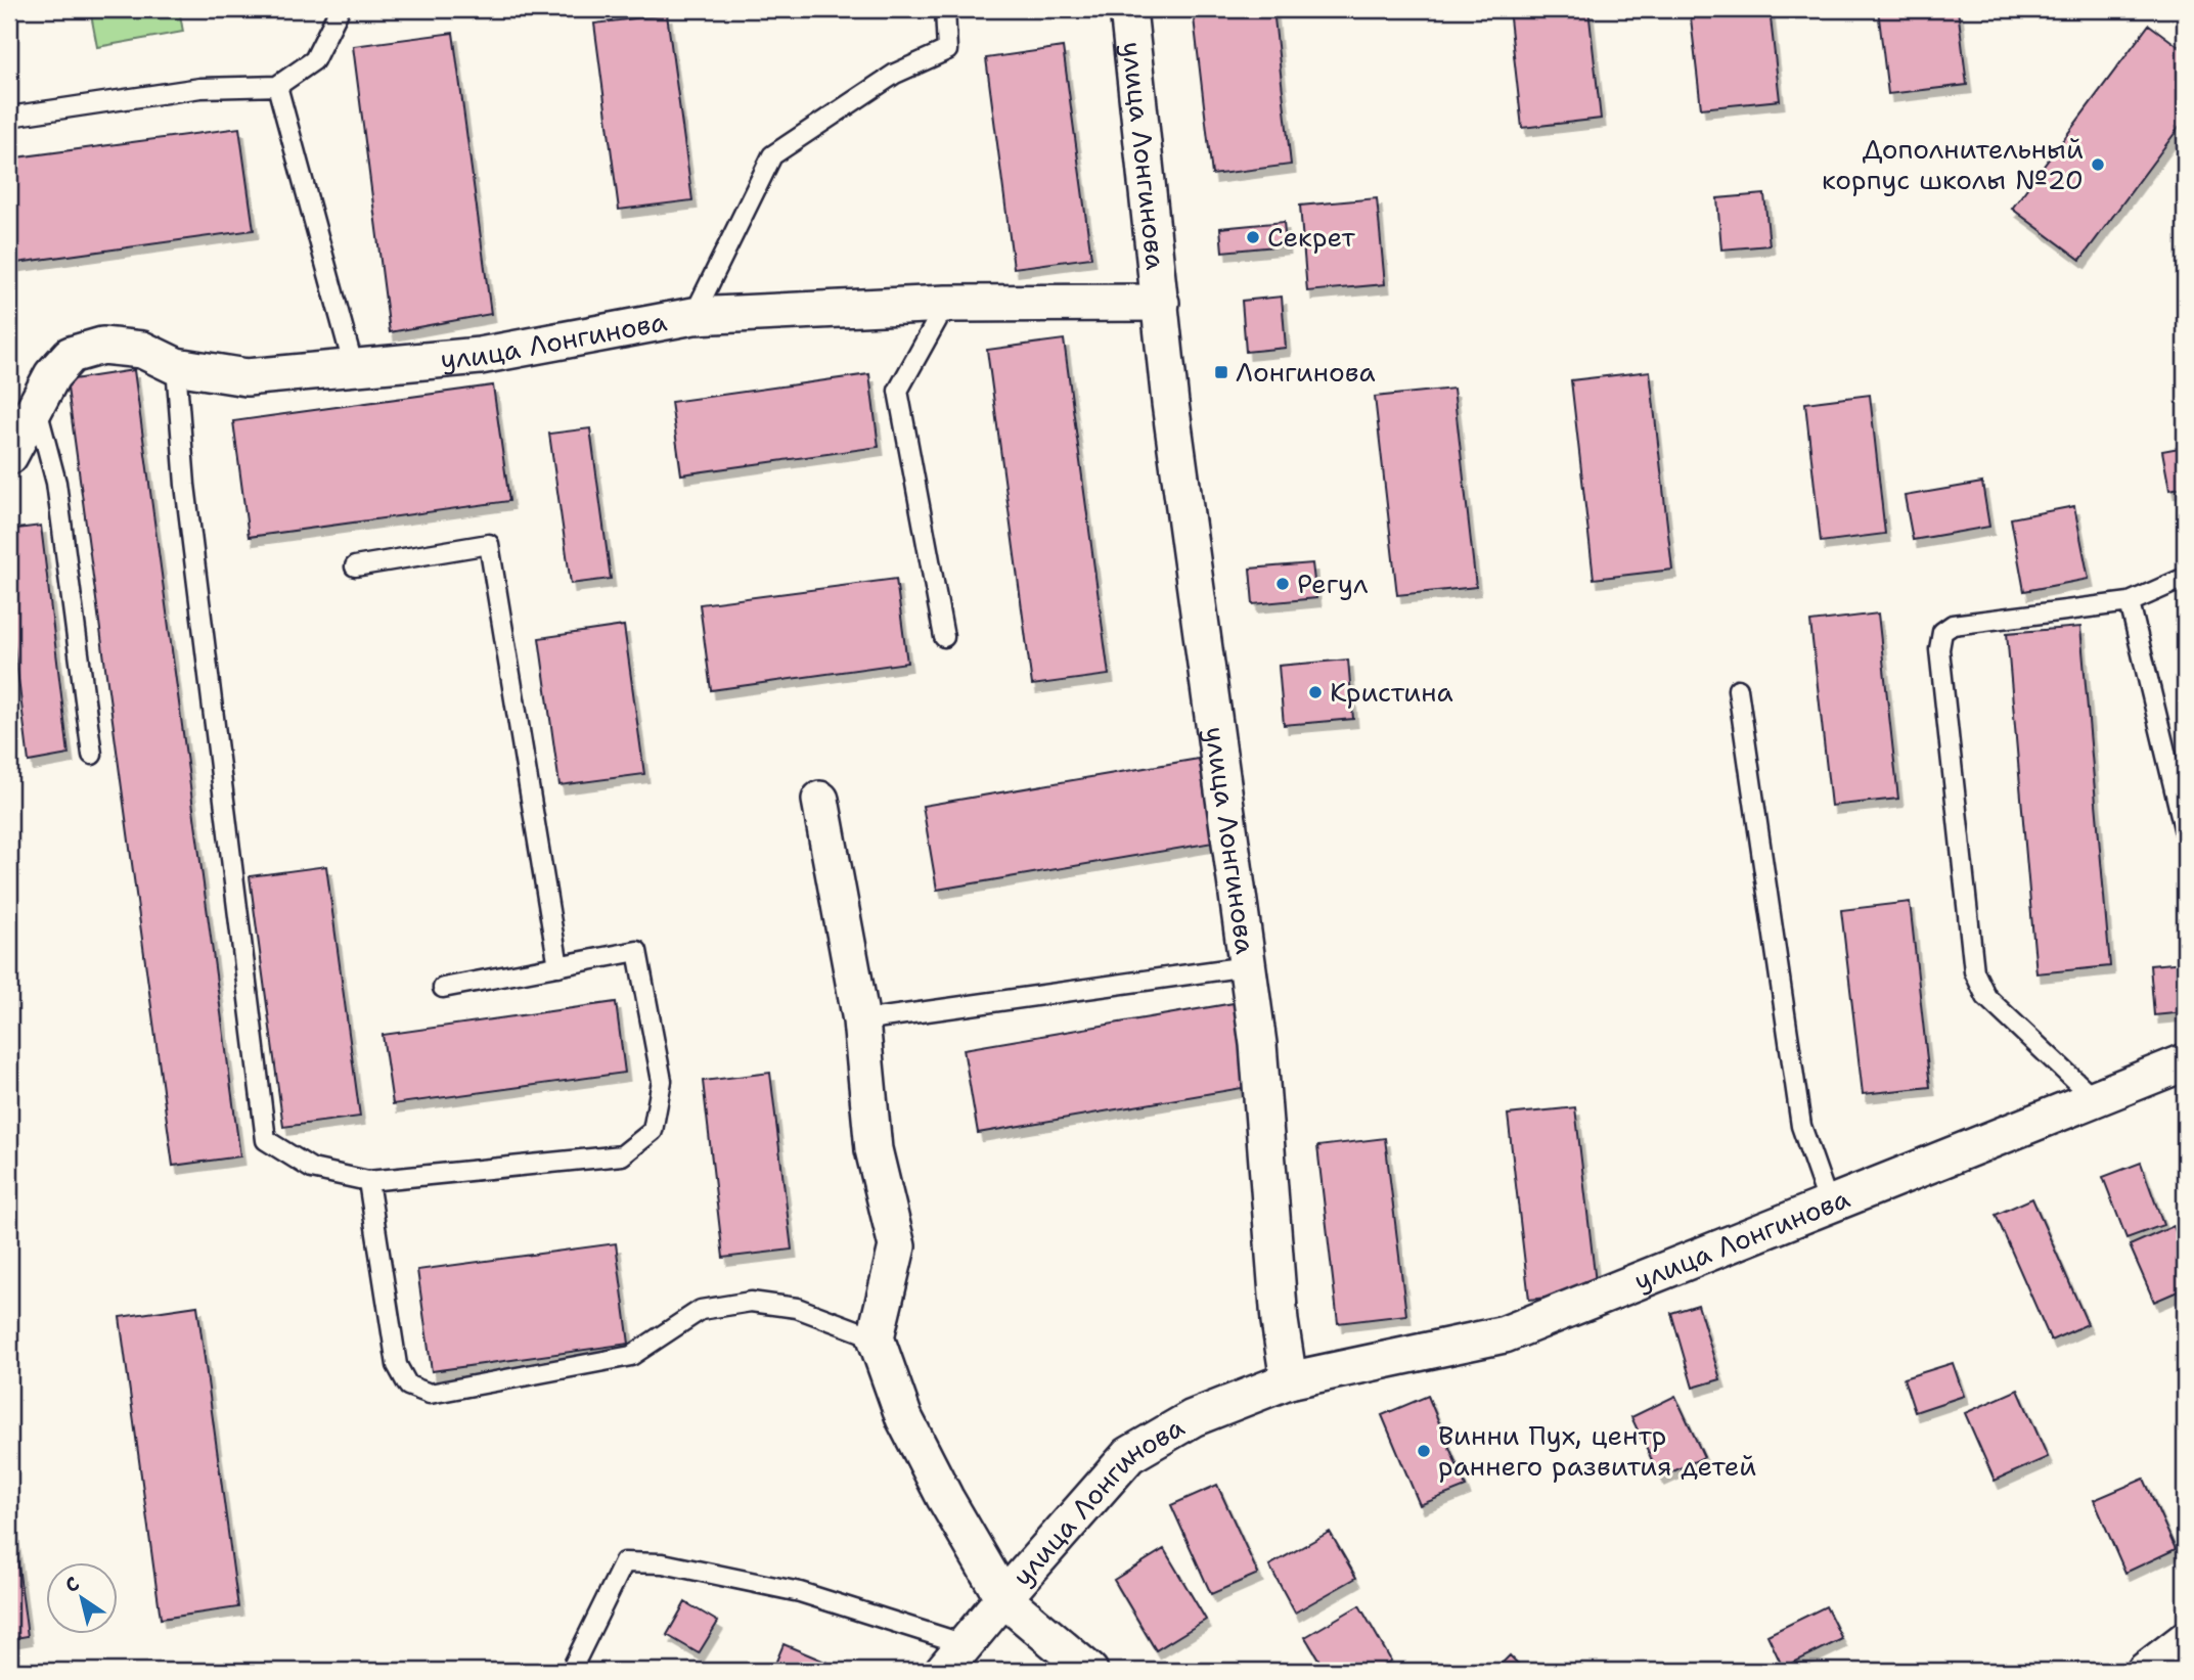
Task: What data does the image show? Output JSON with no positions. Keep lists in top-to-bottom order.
{
  "streets": {
    "street": ["улица Лонгинова"]
  },
  "places": {
    "other": [
      "Дополнительный корпус школы №20",
      "Секрет",
      "Регул",
      "Кристина",
      "Винни Пух, центр раннего развития детей"
    ],
    "transit": ["Лонгинова"]
  },
  "north": "top left"
}
